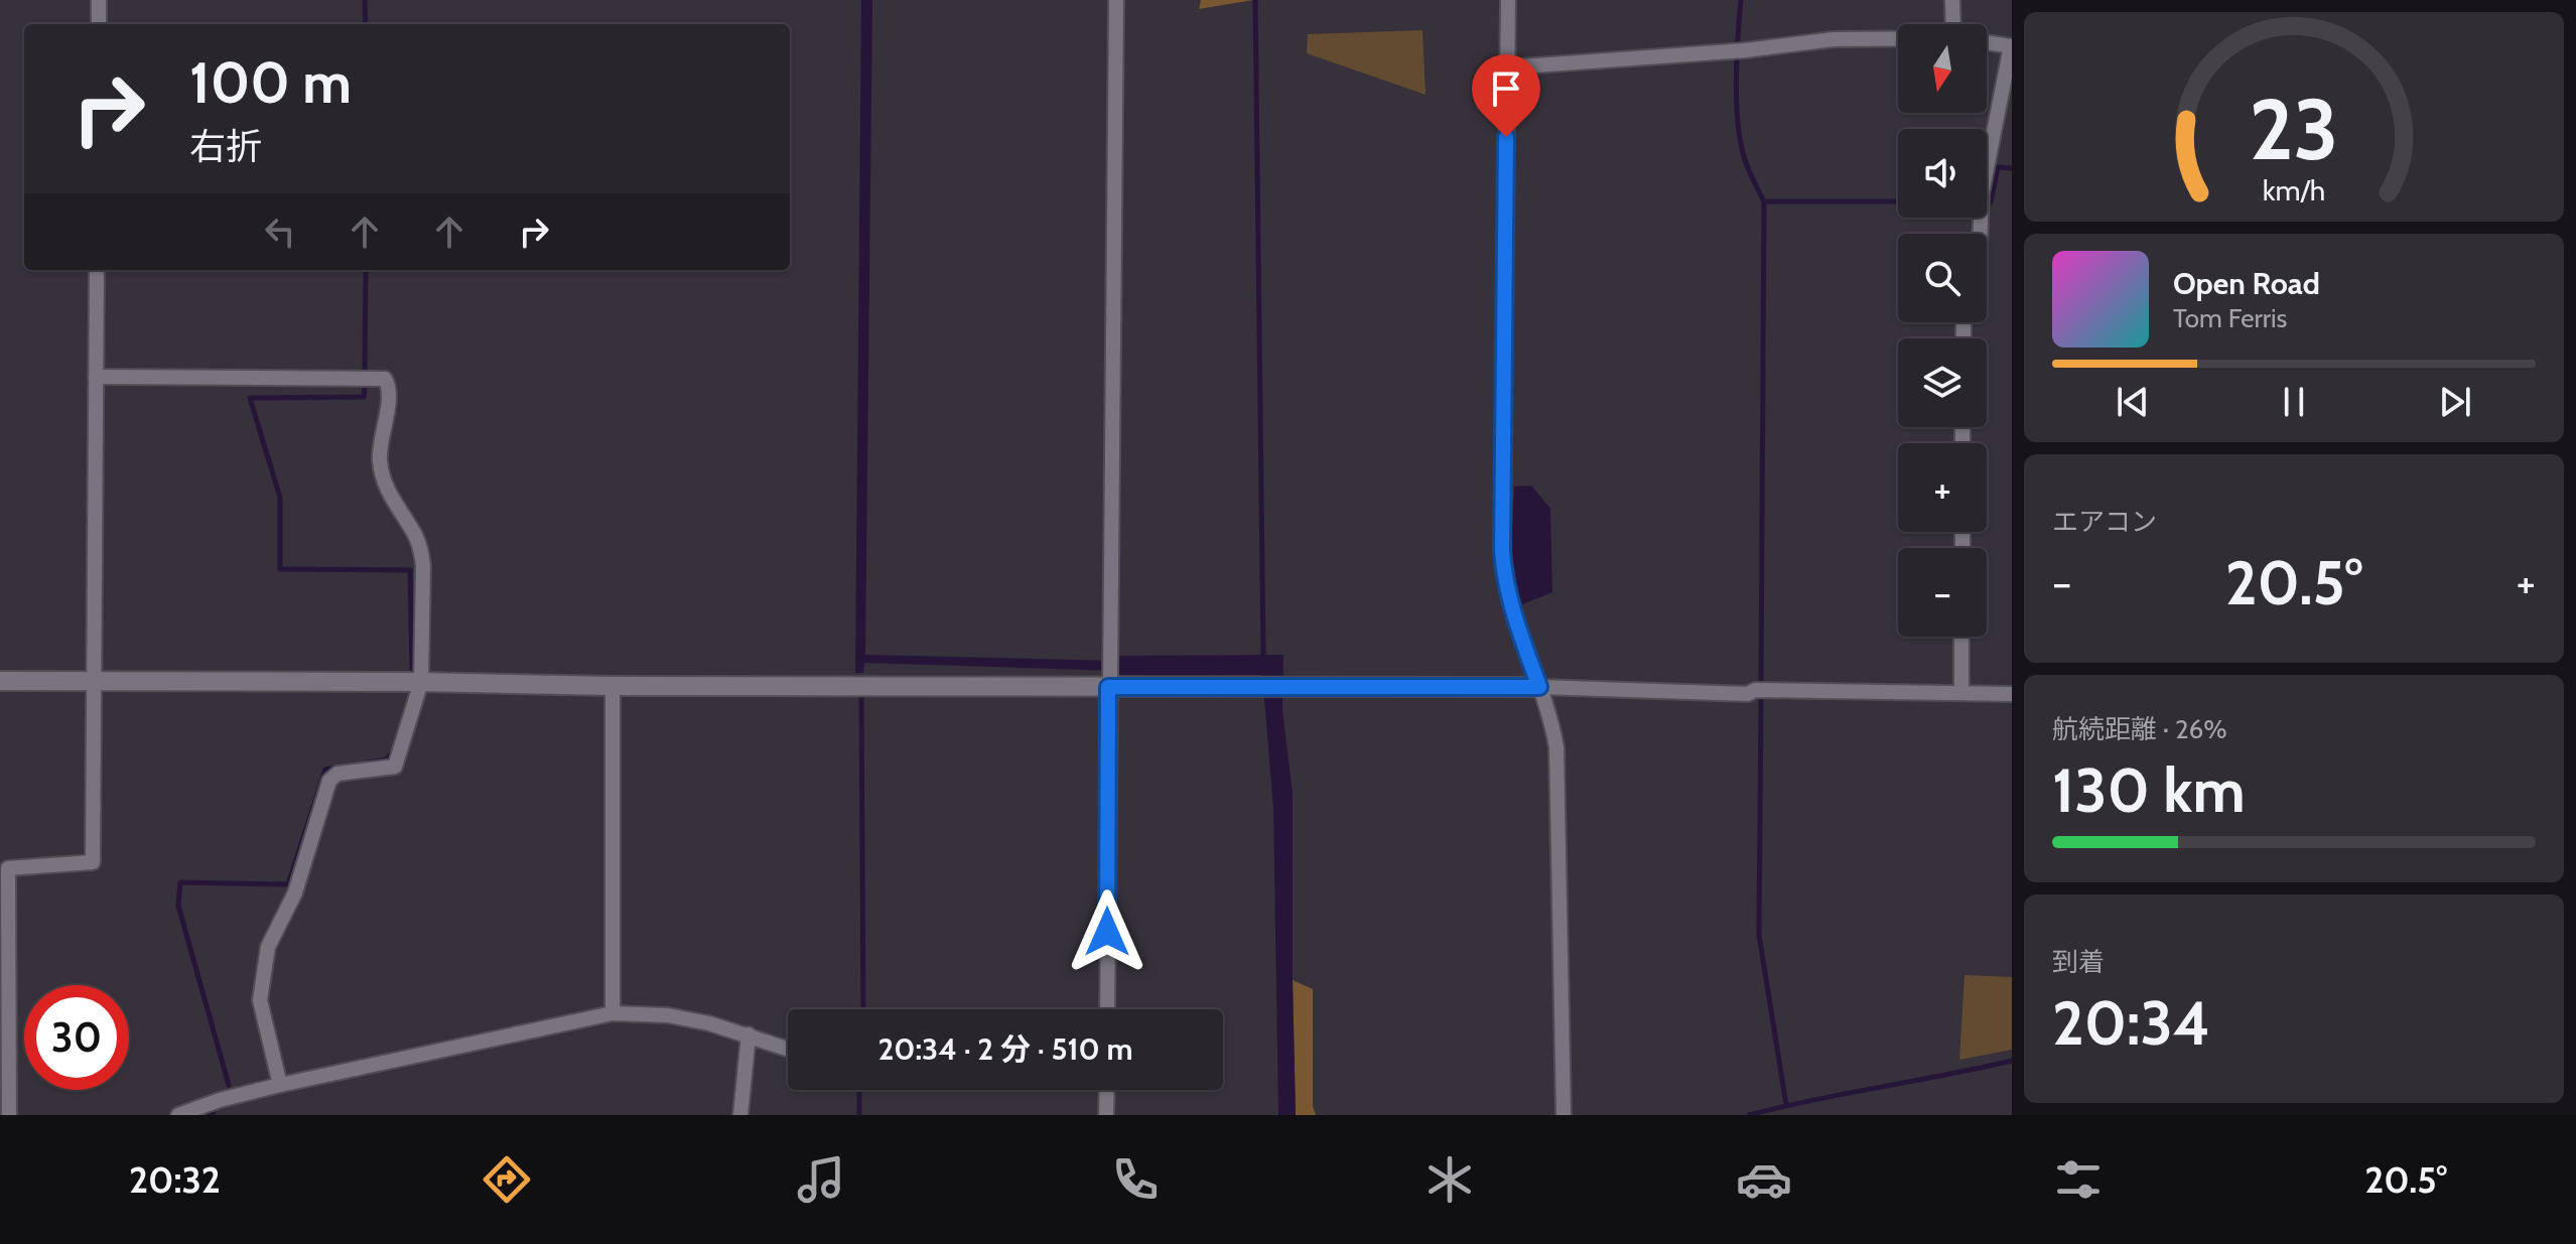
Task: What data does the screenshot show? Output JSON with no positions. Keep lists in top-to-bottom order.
{
  "north": "bottom",
  "page": {
    "map_buttons": ["+", "−"],
    "turn": ["100 m", "右折"],
    "song": ["Open Road", "Tom Ferris"],
    "tile": [
      "エアコン",
      ["航続距離 · 26%", "130 km"],
      ["到着", "20:34"]
    ],
    "heat": ["−", "20.5°", "+"],
    "limit": "30",
    "trip": "20:34 · 2 分 · 510 m",
    "tabs": ["20:32", "20.5°"],
    "gauge": ["23", "km/h"]
  }
}
